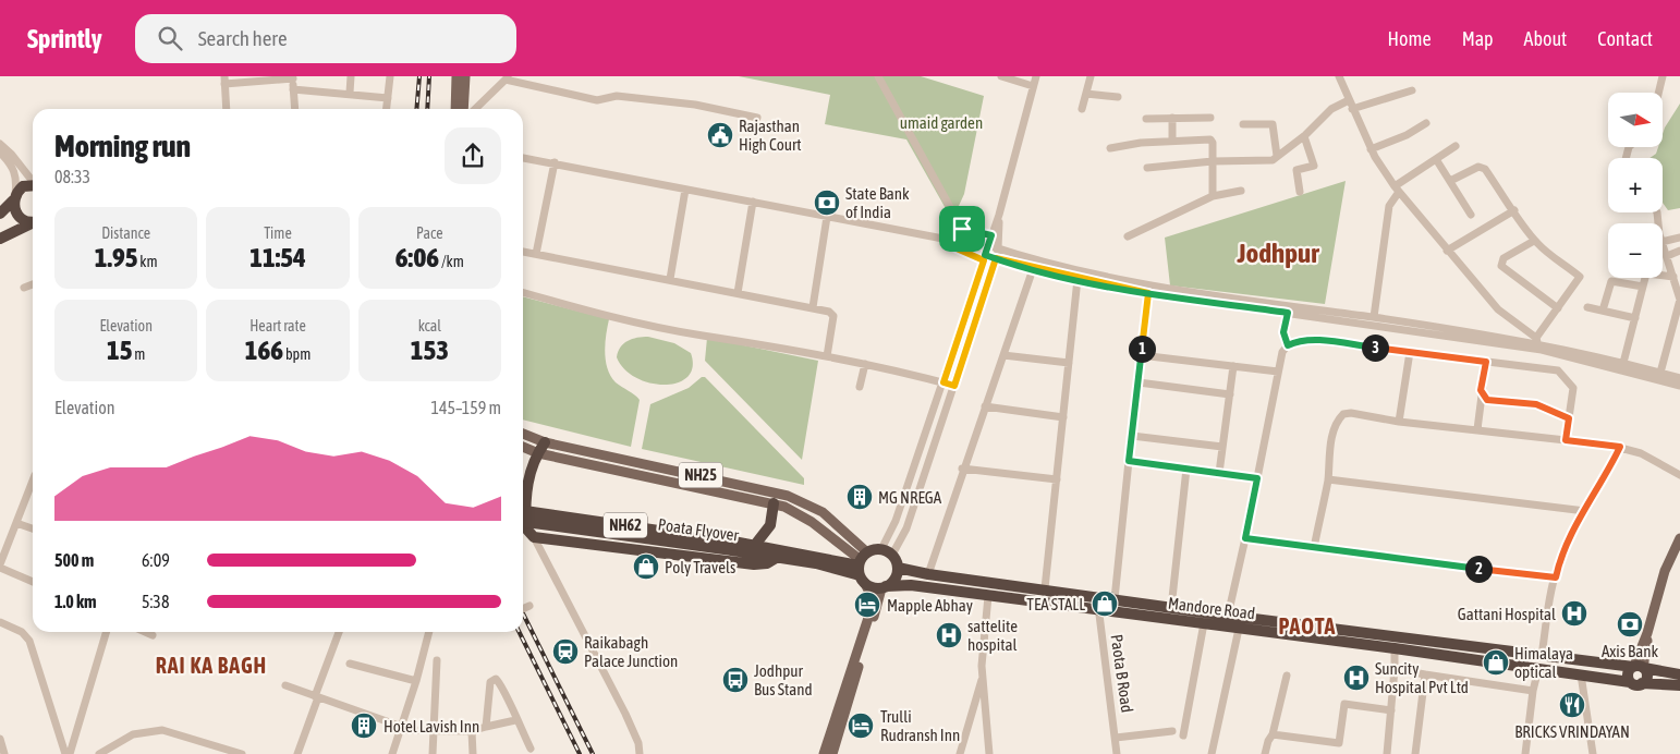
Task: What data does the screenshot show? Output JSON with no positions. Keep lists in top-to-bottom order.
{
  "streets": {
    "highway": ["NH62", "Poata Flyover", "Mandore Road"],
    "main road": ["NH25"],
    "street": ["Paota B Road"]
  },
  "crossings": [
    ["NH25", "NH62"],
    ["NH62", "Poata Flyover"],
    ["NH62", "Mandore Road"],
    ["Mandore Road", "Paota B Road"]
  ],
  "districts": ["Jodhpur", "PAOTA", "RAI KA BAGH"],
  "parks": ["umaid garden"],
  "places": {
    "public building": ["Rajasthan High Court"],
    "bank": ["State Bank of India", "Axis Bank"],
    "building": ["MG NREGA", "Hotel Lavish Inn"],
    "shop": ["Poly Travels", "TEA STALL", "Himalaya optical"],
    "hotel": ["Mapple Abhay", "Trulli Rudransh Inn"],
    "hospital": ["Gattani Hospital", "sattelite hospital", "Suncity Hospital Pvt Ltd"],
    "station": ["Raikabagh Palace Junction"],
    "bus stop": ["Jodhpur Bus Stand"],
    "restaurant": ["BRICKS VRINDAYAN"]
  },
  "north": "right",
  "page": {
    "header": "Sprintly",
    "search": "Search here",
    "nav": [
      "Home",
      "Map",
      "About",
      "Contact"
    ],
    "map_buttons": ["+", "−"],
    "heading": ["Morning run", "08:33"],
    "stats": [
      ["Distance", "1.95 km"],
      ["Time", "11:54"],
      ["Pace", "6:06 /km"],
      ["Elevation", "15 m"],
      ["Heart rate", "166 bpm"],
      ["kcal", "153"]
    ],
    "pins": ["3", "1", "2"],
    "chart": ["Elevation", "145–159 m"],
    "list": [
      {
        "name": "500 m",
        "note": "6:09"
      },
      {
        "name": "1.0 km",
        "note": "5:38"
      }
    ]
  }
}
